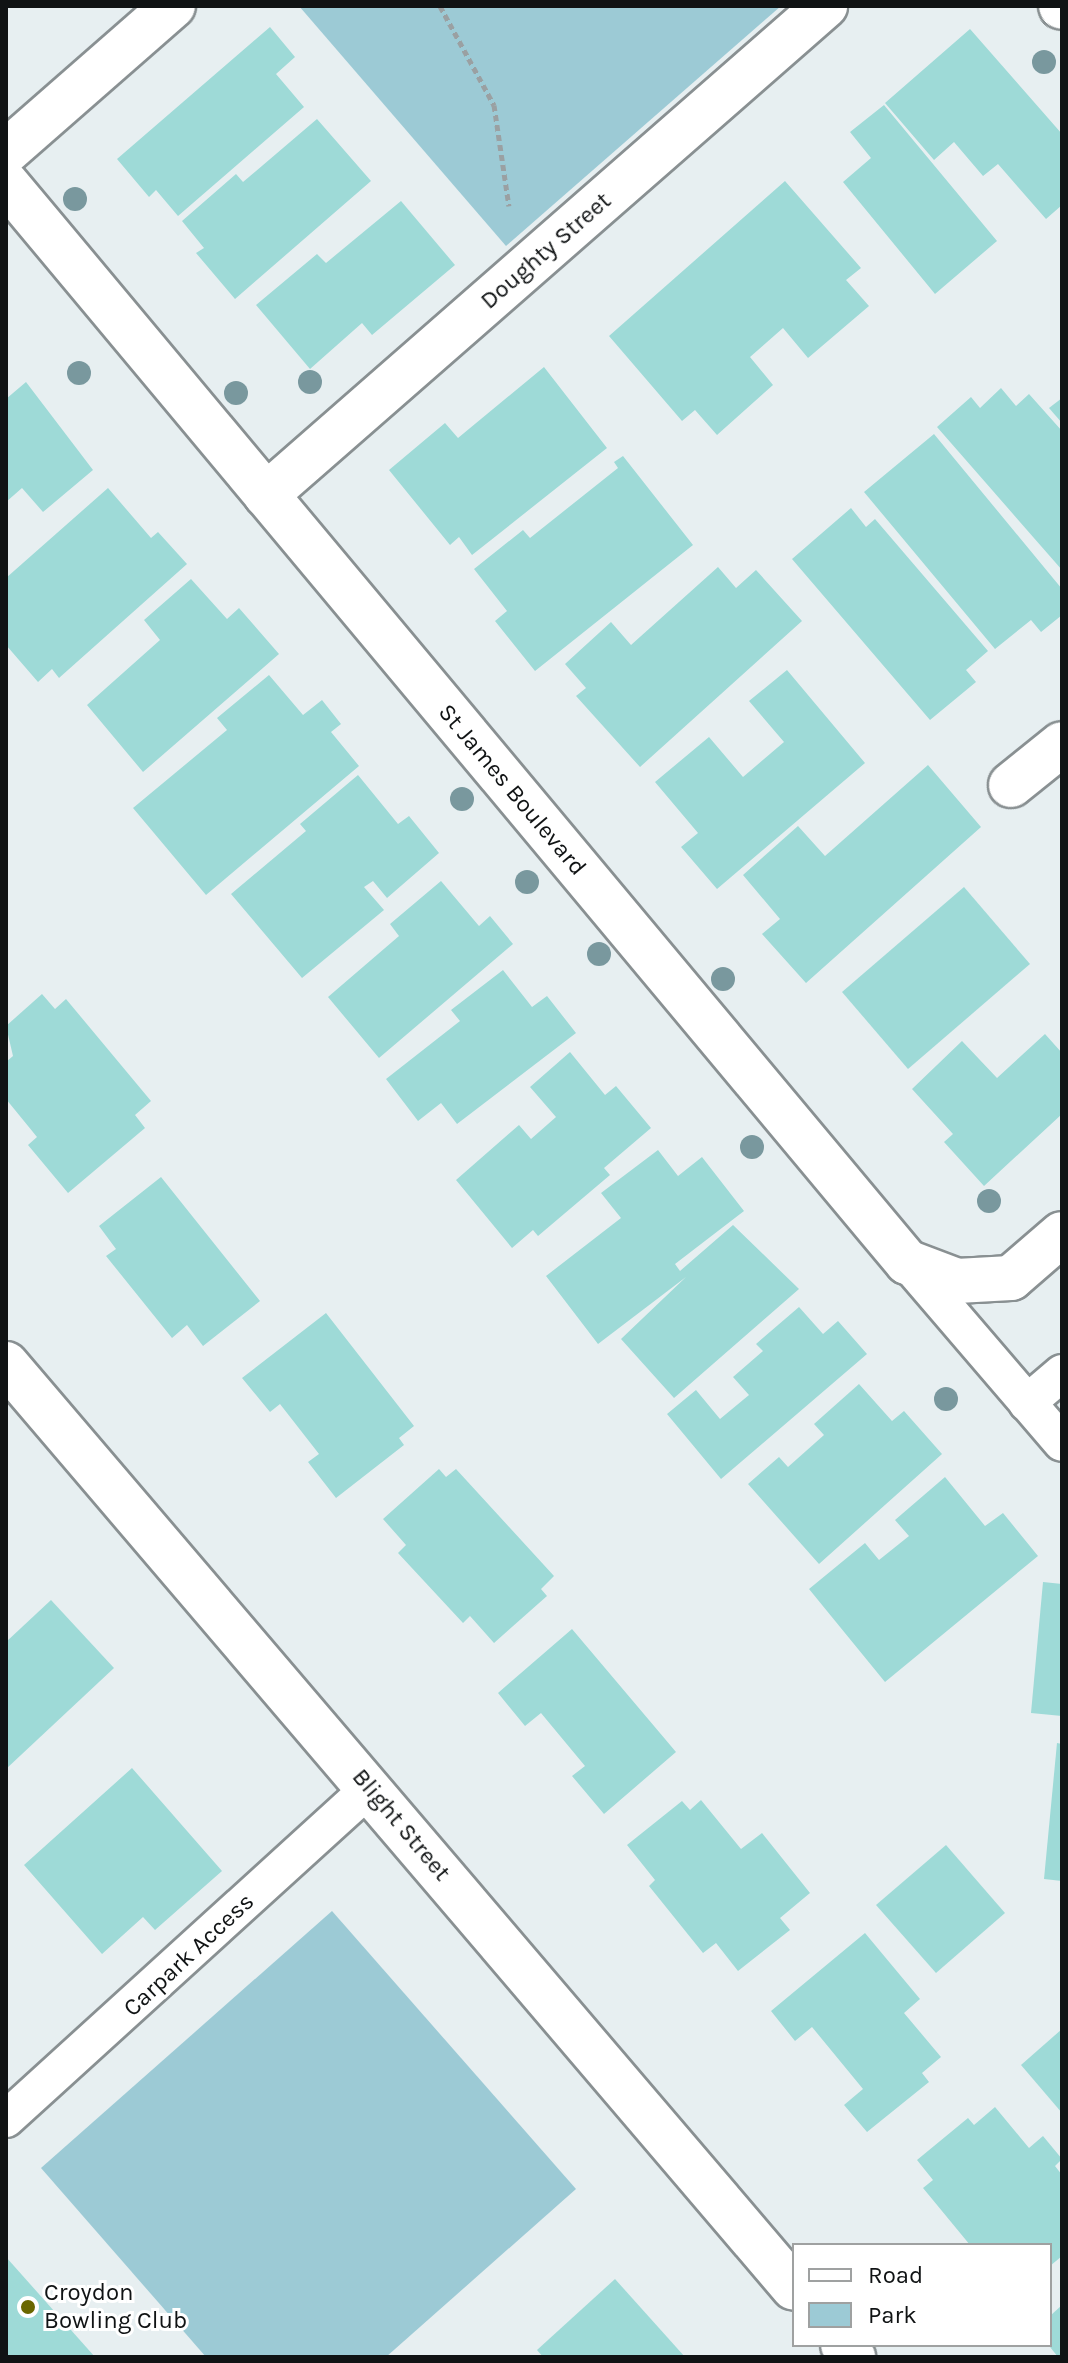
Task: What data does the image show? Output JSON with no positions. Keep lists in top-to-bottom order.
{
  "streets": {
    "street": ["Doughty Street", "St James Boulevard", "Blight Street"],
    "lane": ["Carpark Access"]
  },
  "crossings": [
    ["Doughty Street", "St James Boulevard"],
    ["Blight Street", "Carpark Access"]
  ],
  "places": ["Croydon Bowling Club"],
  "legend": ["Road", "Park"]
}
